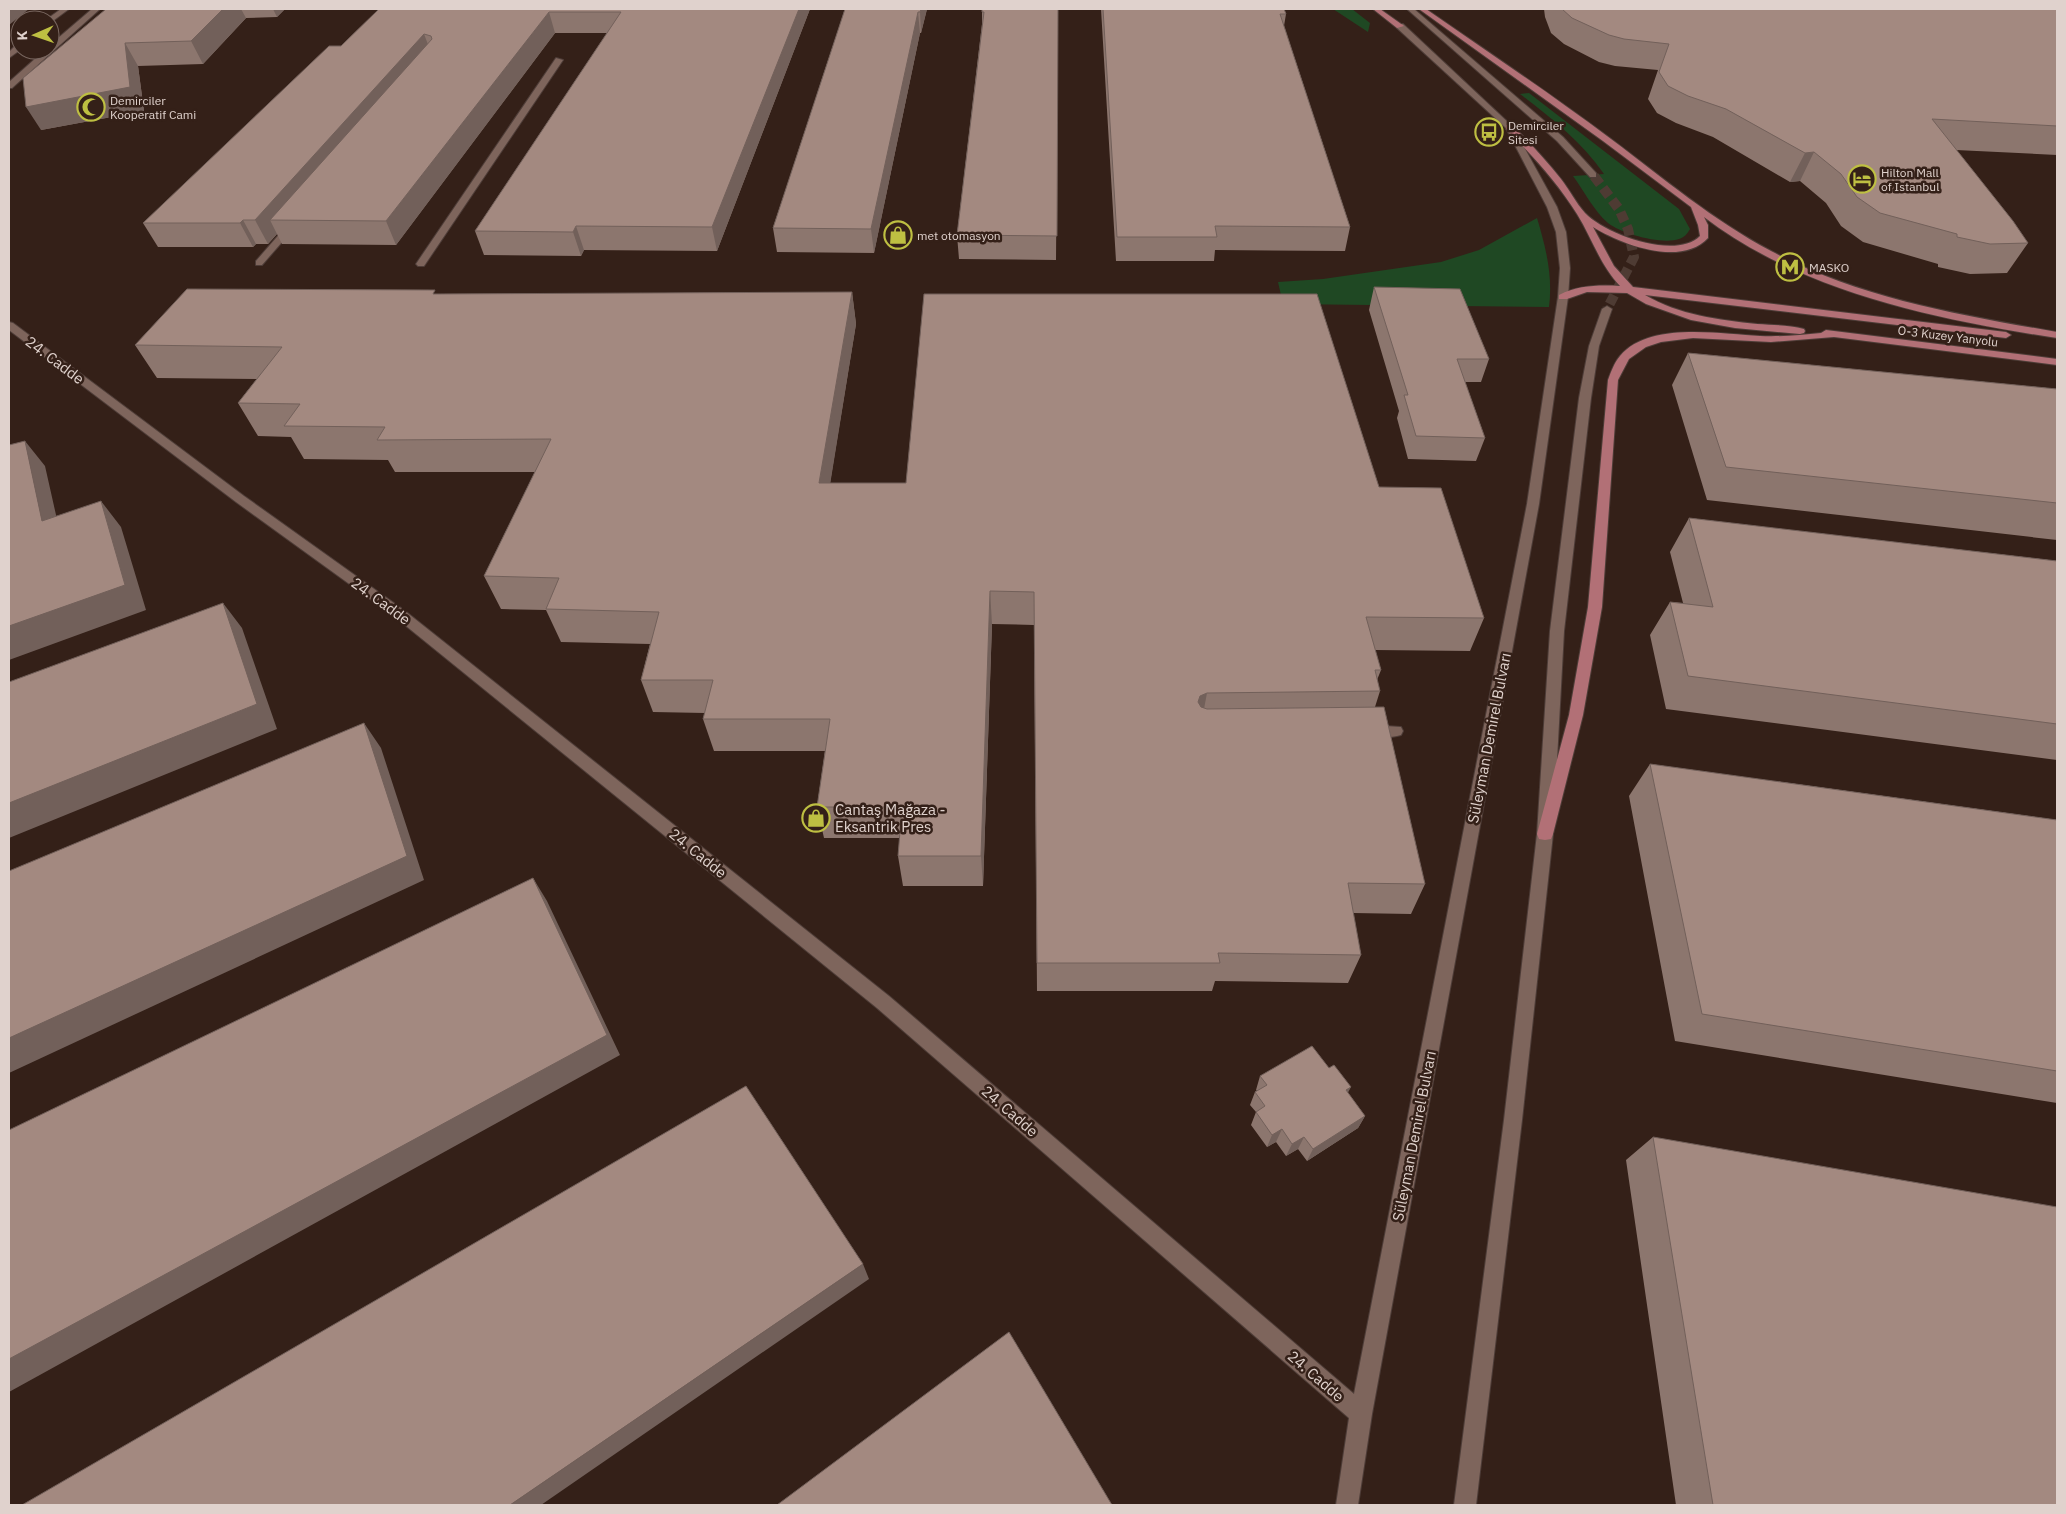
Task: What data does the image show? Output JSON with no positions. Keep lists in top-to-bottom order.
{
  "streets": {
    "main road": ["O-3 Kuzey Yanyolu", "24. Cadde", "Süleyman Demirel Bulvarı"]
  },
  "crossings": [
    ["24. Cadde", "Süleyman Demirel Bulvarı"]
  ],
  "places": {
    "mosque": ["Demirciler Kooperatif Cami"],
    "bus stop": ["Demirciler Sitesi"],
    "hotel": ["Hilton Mall of Istanbul"],
    "shop": ["met otomasyon", "Cantaş Mağaza - Eksantrik Pres"],
    "metro station": ["MASKO"]
  },
  "north": "left"
}
